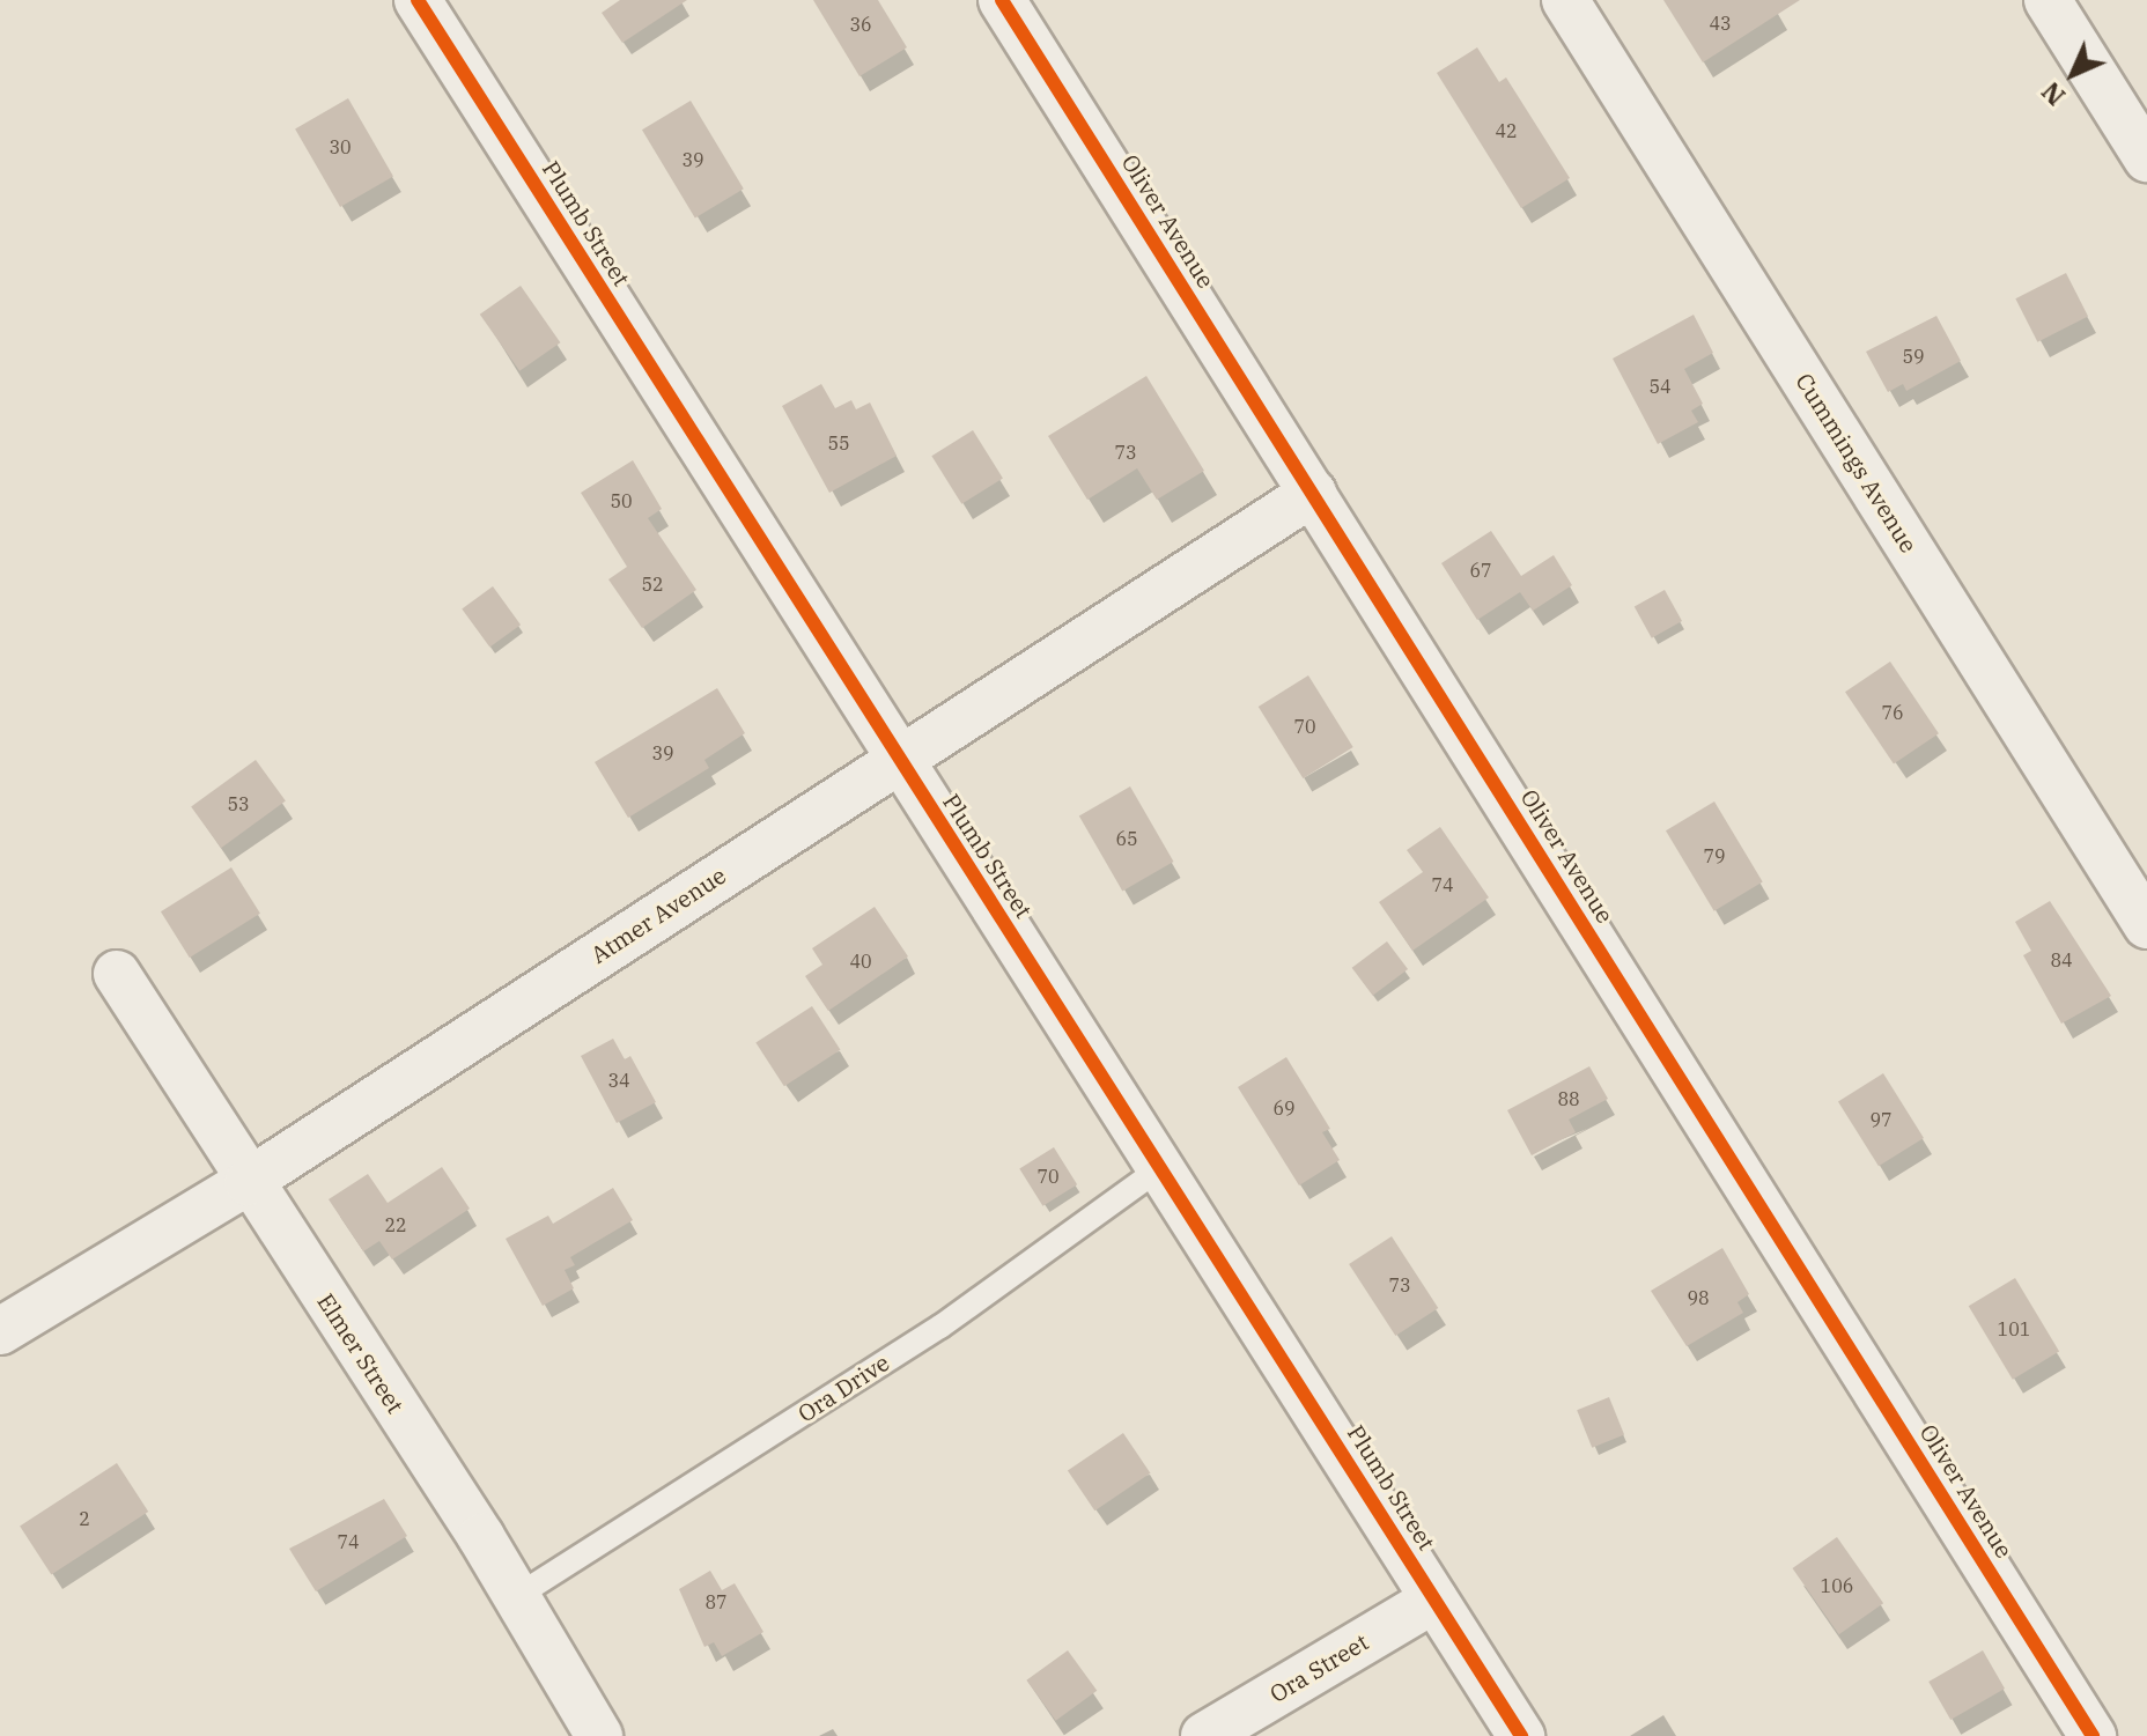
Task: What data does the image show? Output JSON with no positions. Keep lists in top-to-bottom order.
{
  "streets": {
    "street": [
      "Oliver Avenue",
      "Plumb Street",
      "Cummings Avenue",
      "Atmer Avenue",
      "Elmer Street",
      "Ora Street"
    ],
    "lane": ["Ora Drive"]
  },
  "crossings": [
    ["Oliver Avenue", "Atmer Avenue"],
    ["Plumb Street", "Atmer Avenue"],
    ["Plumb Street", "Ora Drive"],
    ["Plumb Street", "Ora Street"],
    ["Atmer Avenue", "Elmer Street"],
    ["Elmer Street", "Ora Drive"]
  ],
  "house_numbers": [
    "43",
    "36",
    "42",
    "30",
    "39",
    "59",
    "54",
    "55",
    "73",
    "50",
    "67",
    "52",
    "76",
    "70",
    "39",
    "53",
    "65",
    "79",
    "74",
    "84",
    "40",
    "34",
    "88",
    "69",
    "97",
    "70",
    "22",
    "73",
    "98",
    "101",
    "2",
    "74",
    "106",
    "87"
  ],
  "north": "bottom left"
}
